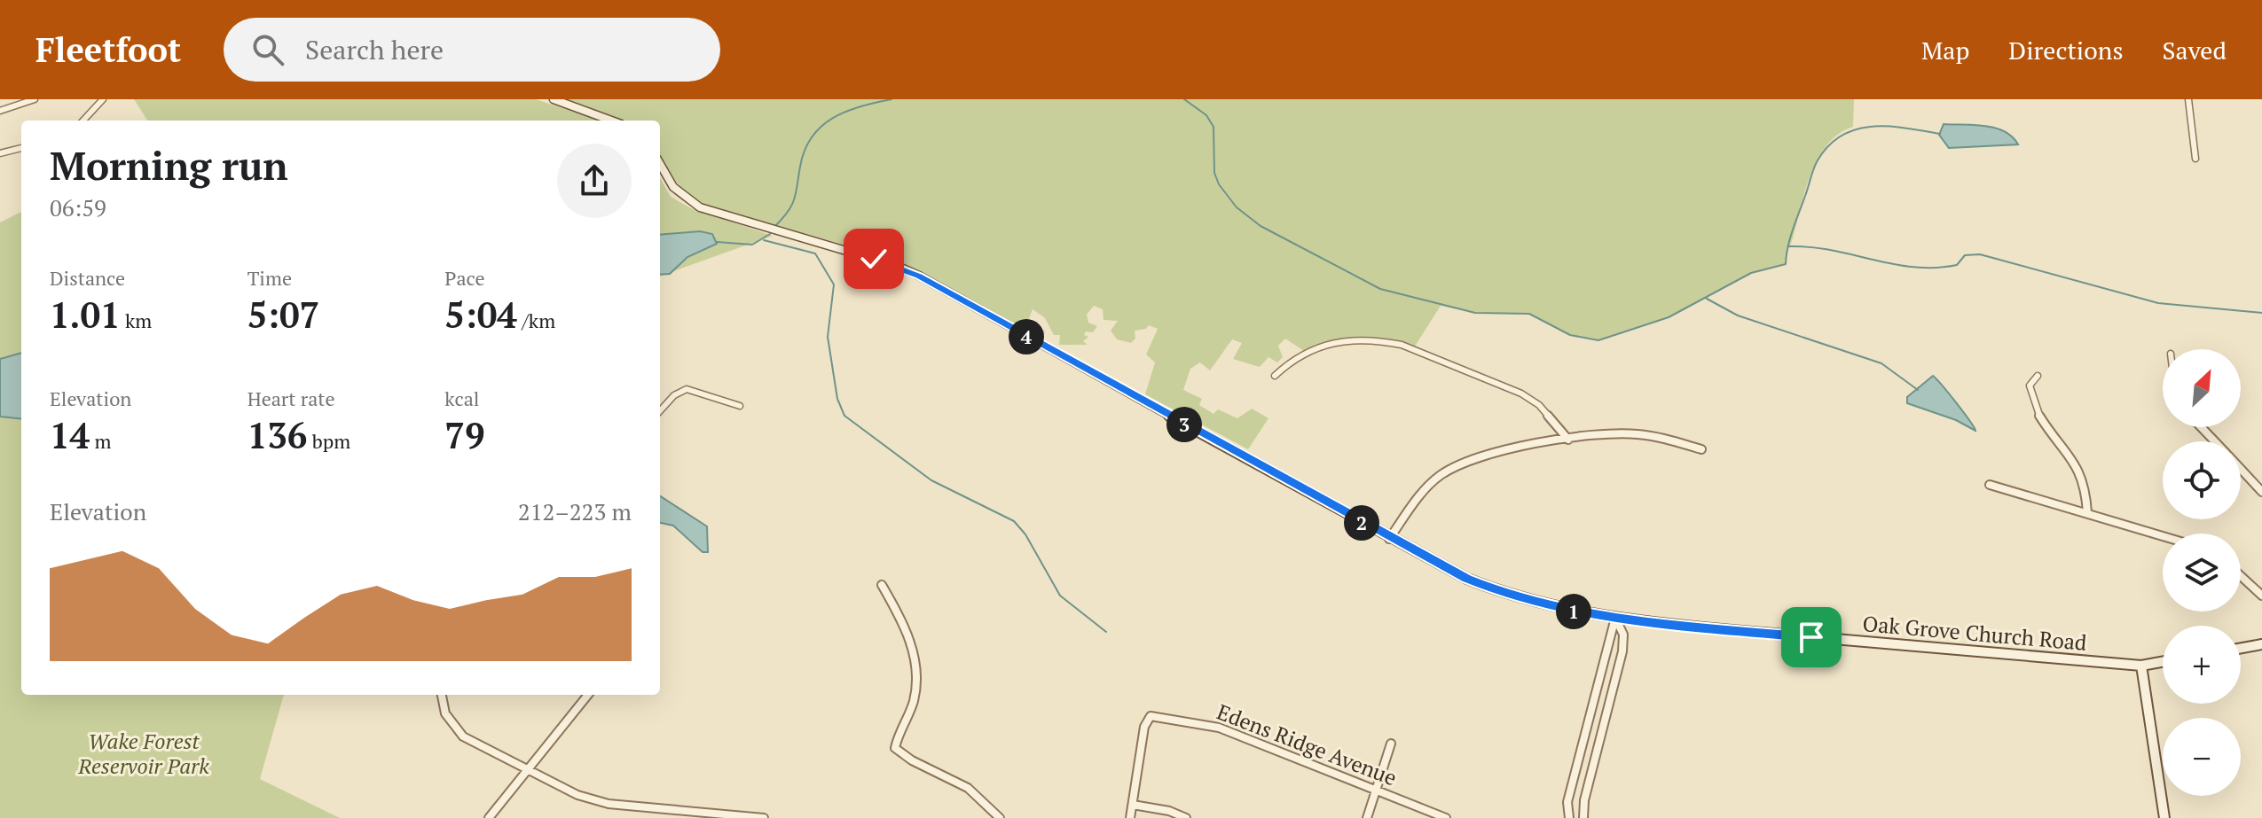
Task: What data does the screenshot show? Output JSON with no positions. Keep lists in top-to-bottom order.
{
  "streets": {
    "main road": ["Oak Grove Church Road"],
    "street": ["Edens Ridge Avenue"]
  },
  "parks": ["Wake Forest Reservoir Park"],
  "north": "top right",
  "page": {
    "header": "Fleetfoot",
    "search": "Search here",
    "nav": ["Map", "Directions", "Saved"],
    "heading": ["Morning run", "06:59"],
    "stats": [
      ["Distance", "1.01 km"],
      ["Time", "5:07"],
      ["Pace", "5:04 /km"],
      ["Elevation", "14 m"],
      ["Heart rate", "136 bpm"],
      ["kcal", "79"]
    ],
    "pins": [
      "4",
      "3",
      "2",
      "1"
    ],
    "map_buttons": ["+", "−"],
    "chart": ["Elevation", "212–223 m"]
  }
}
